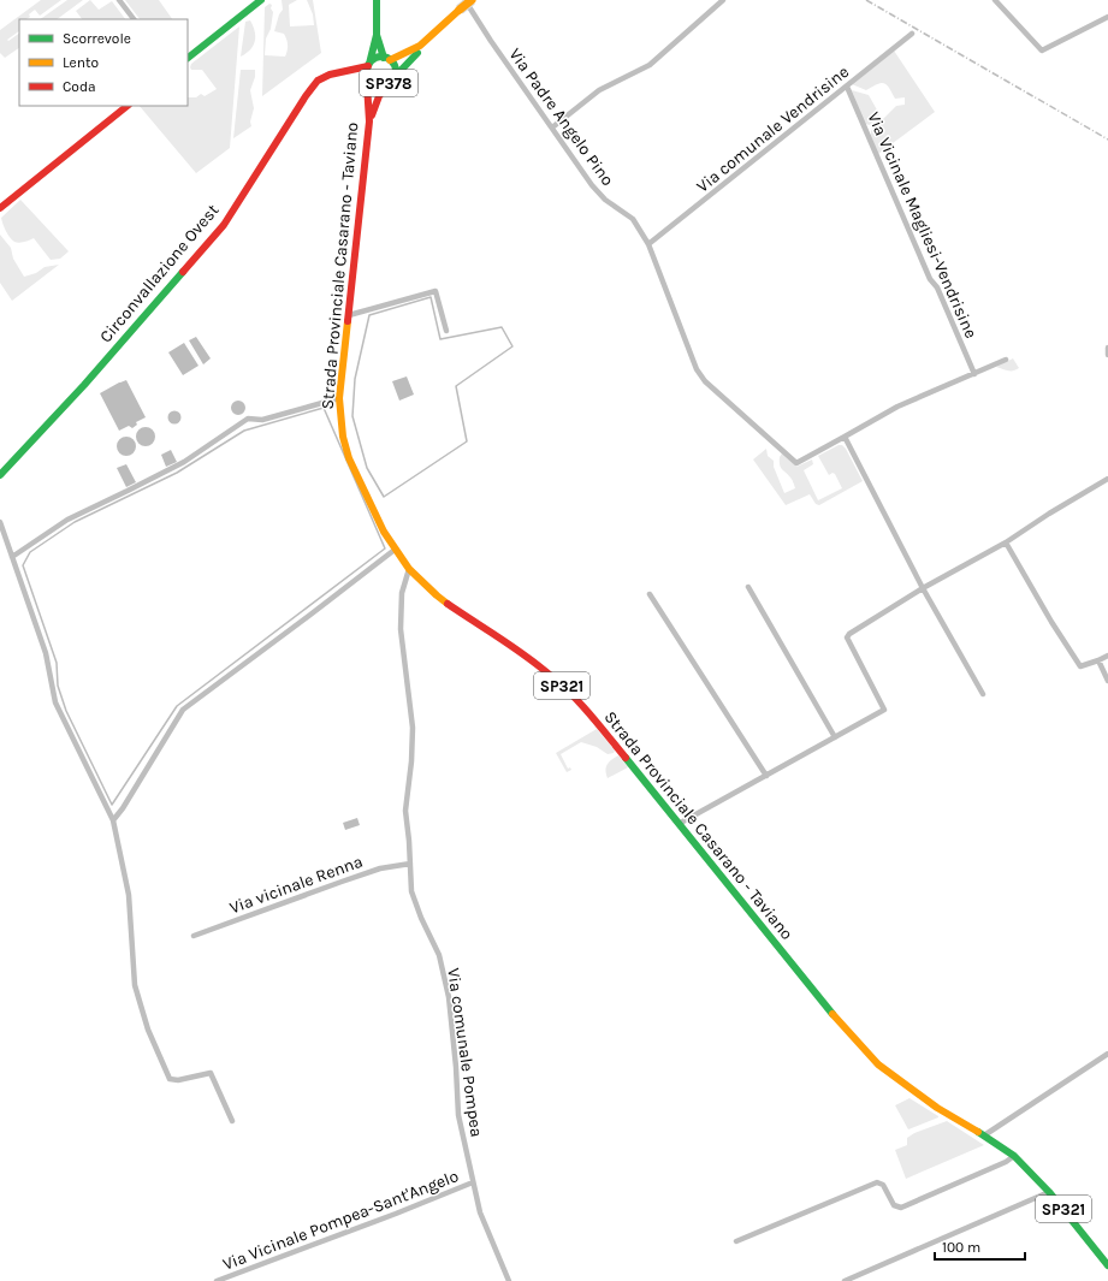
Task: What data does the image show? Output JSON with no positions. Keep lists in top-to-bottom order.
{
  "streets": {
    "main road": [
      "SP378",
      "Strada Provinciale Casarano - Taviano",
      "Circonvallazione Ovest",
      "SP321"
    ],
    "street": [
      "Via Padre Angelo Pino",
      "Via comunale Vendrisine",
      "Via Vicinale Magliesi-Vendrisine",
      "Via vicinale Renna",
      "Via comunale Pompea",
      "Via Vicinale Pompea-Sant'Angelo"
    ]
  },
  "crossings": [
    ["SP378", "Strada Provinciale Casarano - Taviano"],
    ["SP378", "Circonvallazione Ovest"],
    ["Via Padre Angelo Pino", "Via comunale Vendrisine"],
    ["Via comunale Vendrisine", "Via Vicinale Magliesi-Vendrisine"],
    ["Strada Provinciale Casarano - Taviano", "Circonvallazione Ovest"],
    ["Strada Provinciale Casarano - Taviano", "Via comunale Pompea"],
    ["Via vicinale Renna", "Via comunale Pompea"],
    ["Via comunale Pompea", "Via Vicinale Pompea-Sant'Angelo"]
  ],
  "legend": ["Scorrevole", "Lento", "Coda"],
  "scale_bar": "100 m"
}
